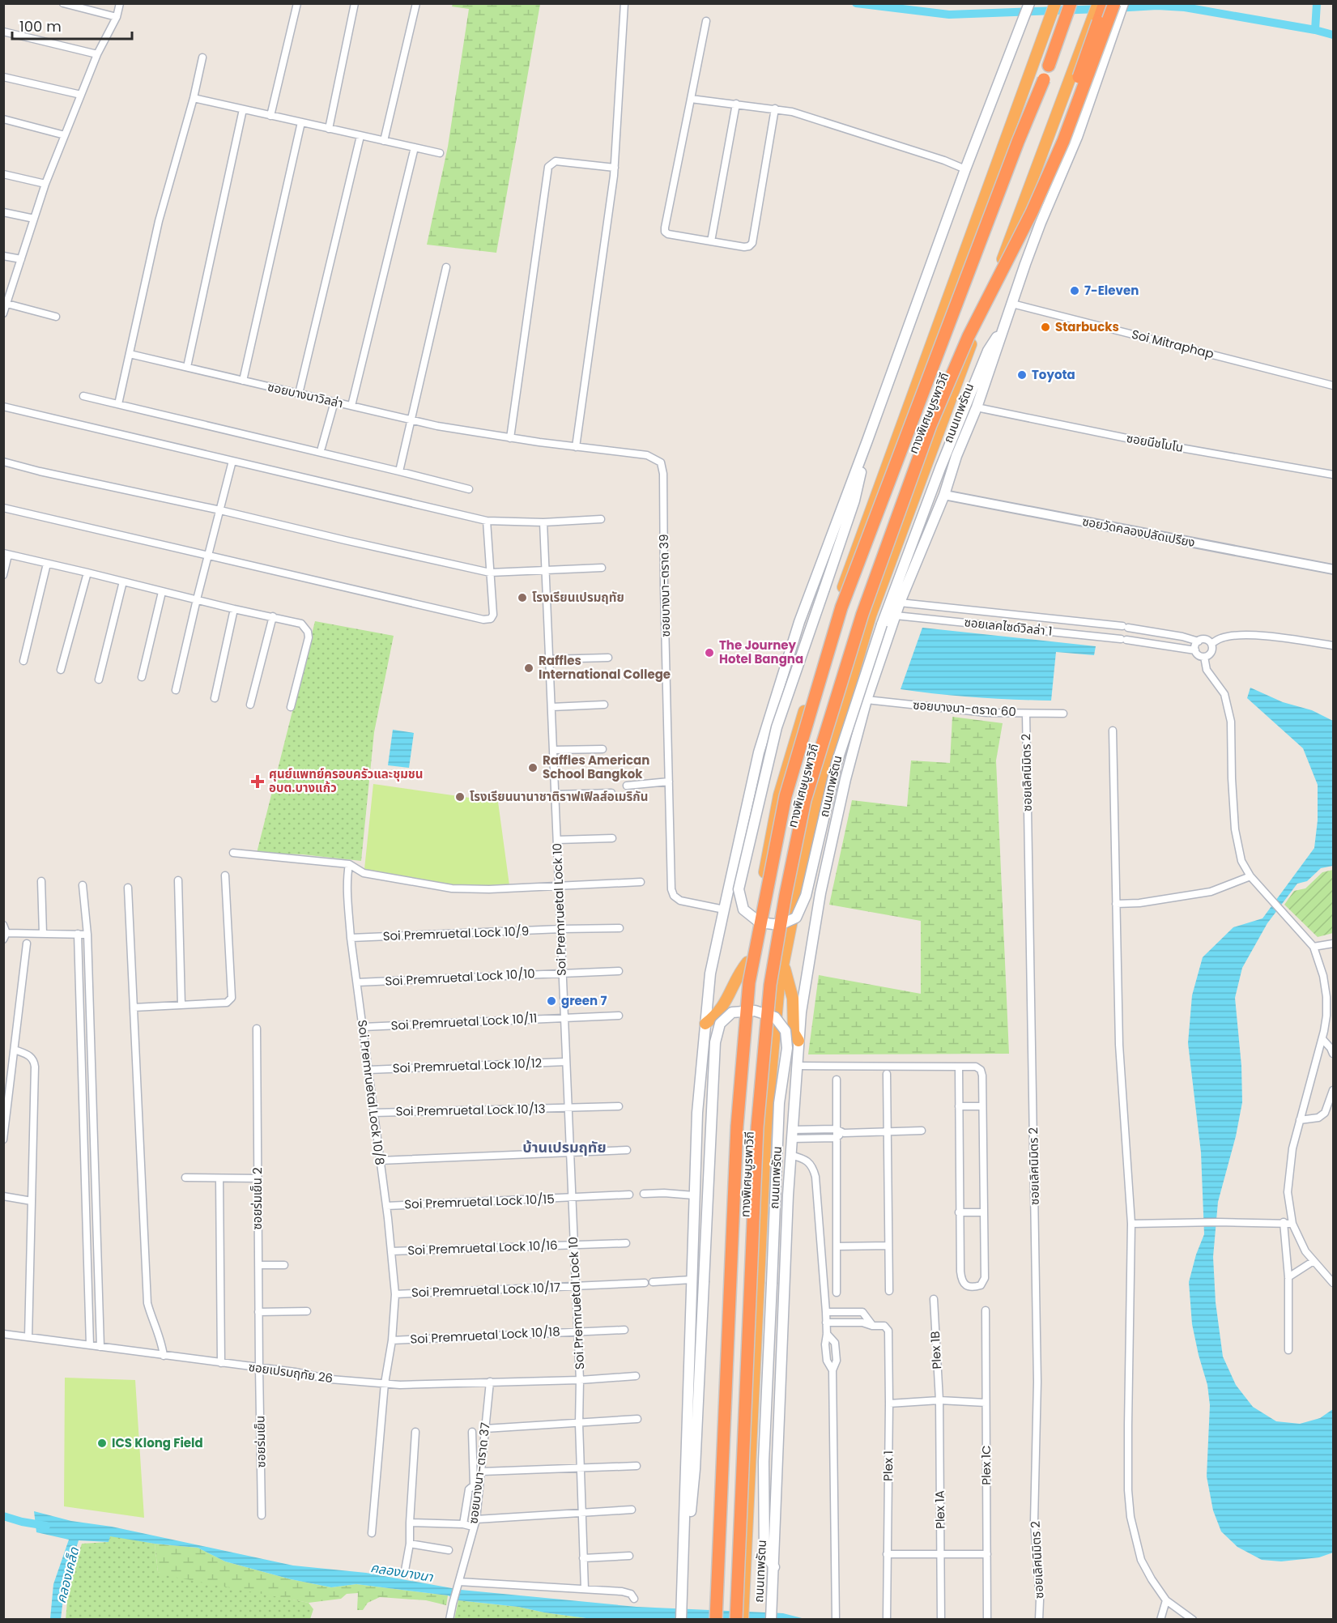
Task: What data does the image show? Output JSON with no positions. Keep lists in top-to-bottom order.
{
  "streets": {
    "highway": ["ทางพิเศษบูรพาวิถี", "ถนนเทพรัตน"],
    "street": [
      "Soi Mitraphap",
      "ซอยบางนาวิลล่า",
      "ซอยนีชโมโน",
      "ซอยวัดคลองปลัดเปรียง",
      "ซอยบางนา-ตราด 39",
      "ซอยเลคไซด์วิลล่า 1",
      "ซอยบางนา-ตราด 60",
      "ซอยเลิศนิมิตร 2",
      "Soi Premruetal Lock 10",
      "Soi Premruetal Lock 10/9",
      "Soi Premruetal Lock 10/10",
      "Soi Premruetal Lock 10/11",
      "Soi Premruetal Lock 10/12",
      "Soi Premruetal Lock 10/8",
      "Soi Premruetal Lock 10/13",
      "ซอยร่มเย็น 2",
      "Soi Premruetal Lock 10/15",
      "Soi Premruetal Lock 10/16",
      "Soi Premruetal Lock 10/17",
      "Soi Premruetal Lock 10/18",
      "Plex 1B",
      "ซอยเปรมฤทัย 26",
      "ซอยร่มเย็น",
      "Plex 1C",
      "Plex 1",
      "ซอยบางนา-ตราด 37",
      "Plex 1A"
    ]
  },
  "crossings": [
    ["Soi Mitraphap", "ถนนเทพรัตน"],
    ["ซอยบางนาวิลล่า", "ซอยบางนา-ตราด 39"],
    ["ทางพิเศษบูรพาวิถี", "ถนนเทพรัตน"],
    ["ถนนเทพรัตน", "ซอยนีชโมโน"],
    ["ถนนเทพรัตน", "ซอยวัดคลองปลัดเปรียง"],
    ["ถนนเทพรัตน", "ซอยเลคไซด์วิลล่า 1"],
    ["ถนนเทพรัตน", "ซอยบางนา-ตราด 60"],
    ["ซอยบางนา-ตราด 60", "ซอยเลิศนิมิตร 2"],
    ["Soi Premruetal Lock 10", "Soi Premruetal Lock 10/9"],
    ["Soi Premruetal Lock 10", "Soi Premruetal Lock 10/10"],
    ["Soi Premruetal Lock 10", "Soi Premruetal Lock 10/11"],
    ["Soi Premruetal Lock 10", "Soi Premruetal Lock 10/12"],
    ["Soi Premruetal Lock 10", "Soi Premruetal Lock 10/13"],
    ["Soi Premruetal Lock 10", "Soi Premruetal Lock 10/15"],
    ["Soi Premruetal Lock 10", "Soi Premruetal Lock 10/16"],
    ["Soi Premruetal Lock 10", "Soi Premruetal Lock 10/17"],
    ["Soi Premruetal Lock 10", "Soi Premruetal Lock 10/18"],
    ["Soi Premruetal Lock 10", "ซอยเปรมฤทัย 26"],
    ["Soi Premruetal Lock 10/9", "Soi Premruetal Lock 10/8"],
    ["Soi Premruetal Lock 10/10", "Soi Premruetal Lock 10/8"],
    ["Soi Premruetal Lock 10/11", "Soi Premruetal Lock 10/8"],
    ["Soi Premruetal Lock 10/12", "Soi Premruetal Lock 10/8"],
    ["Soi Premruetal Lock 10/8", "Soi Premruetal Lock 10/13"],
    ["Soi Premruetal Lock 10/8", "Soi Premruetal Lock 10/15"],
    ["Soi Premruetal Lock 10/8", "Soi Premruetal Lock 10/16"],
    ["Soi Premruetal Lock 10/8", "Soi Premruetal Lock 10/17"],
    ["Soi Premruetal Lock 10/8", "Soi Premruetal Lock 10/18"],
    ["Soi Premruetal Lock 10/8", "ซอยเปรมฤทัย 26"],
    ["ซอยร่มเย็น 2", "ซอยเปรมฤทัย 26"],
    ["ซอยร่มเย็น 2", "ซอยร่มเย็น"],
    ["Plex 1B", "Plex 1A"],
    ["ซอยเปรมฤทัย 26", "ซอยร่มเย็น"],
    ["ซอยเปรมฤทัย 26", "ซอยบางนา-ตราด 37"]
  ],
  "districts": ["บ้านเปรมฤทัย"],
  "water": ["คลองบางนา", "คลองเคล็ด"],
  "places": {
    "other": [
      "7-Eleven",
      "Starbucks",
      "Toyota",
      "โรงเรียนเปรมฤทัย",
      "The Journey Hotel Bangna",
      "Raffles International College",
      "Raffles American School Bangkok",
      "โรงเรียนนานาชาติราฟเฟิลส์อเมริกัน",
      "green 7",
      "ICS Klong Field"
    ],
    "health": ["ศุนย์แพทย์ครอบครัวและชุมชน อบต.บางแก้ว"]
  },
  "scale_bar": "100 m"
}
